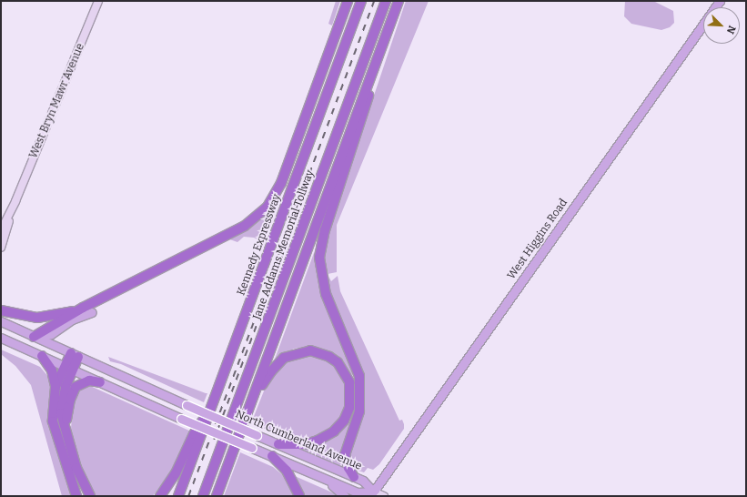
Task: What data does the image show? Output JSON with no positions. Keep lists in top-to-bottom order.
{
  "streets": {
    "highway": ["Kennedy Expressway", "Jane Addams Memorial Tollway"],
    "main road": ["West Higgins Road", "North Cumberland Avenue"],
    "street": ["West Bryn Mawr Avenue"]
  },
  "crossings": [
    ["West Higgins Road", "North Cumberland Avenue"]
  ],
  "north": "bottom right"
}
